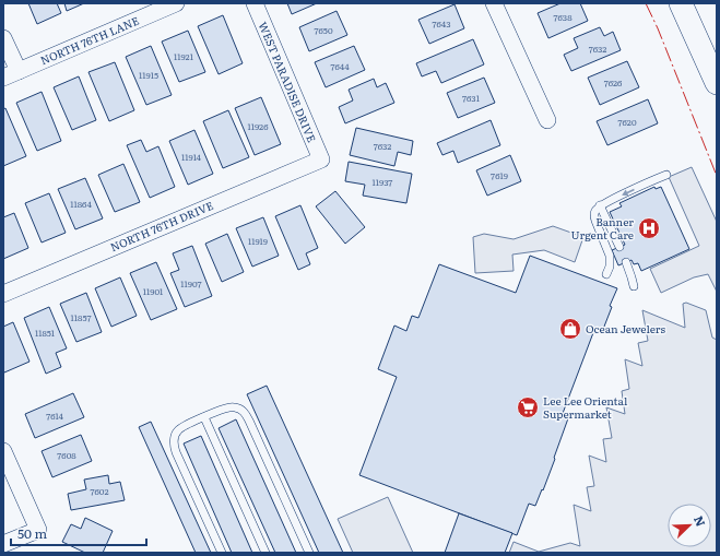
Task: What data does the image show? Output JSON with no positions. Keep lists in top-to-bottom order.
{
  "streets": {
    "street": ["NORTH 76TH LANE", "WEST PARADISE DRIVE", "NORTH 76TH DRIVE"]
  },
  "crossings": [
    ["WEST PARADISE DRIVE", "NORTH 76TH DRIVE"]
  ],
  "places": {
    "hospital": ["Banner Urgent Care"],
    "shop": ["Ocean Jewelers"],
    "supermarket": ["Lee Lee Oriental Supermarket"]
  },
  "house_numbers": [
    "7638",
    "7643",
    "7650",
    "7632",
    "11921",
    "7644",
    "11915",
    "7626",
    "7631",
    "7620",
    "11926",
    "7632",
    "11914",
    "7619",
    "11937",
    "11864",
    "11919",
    "11907",
    "11901",
    "11857",
    "11851",
    "7614",
    "7608",
    "7602"
  ],
  "scale_bar": "50 m",
  "north": "top right"
}
